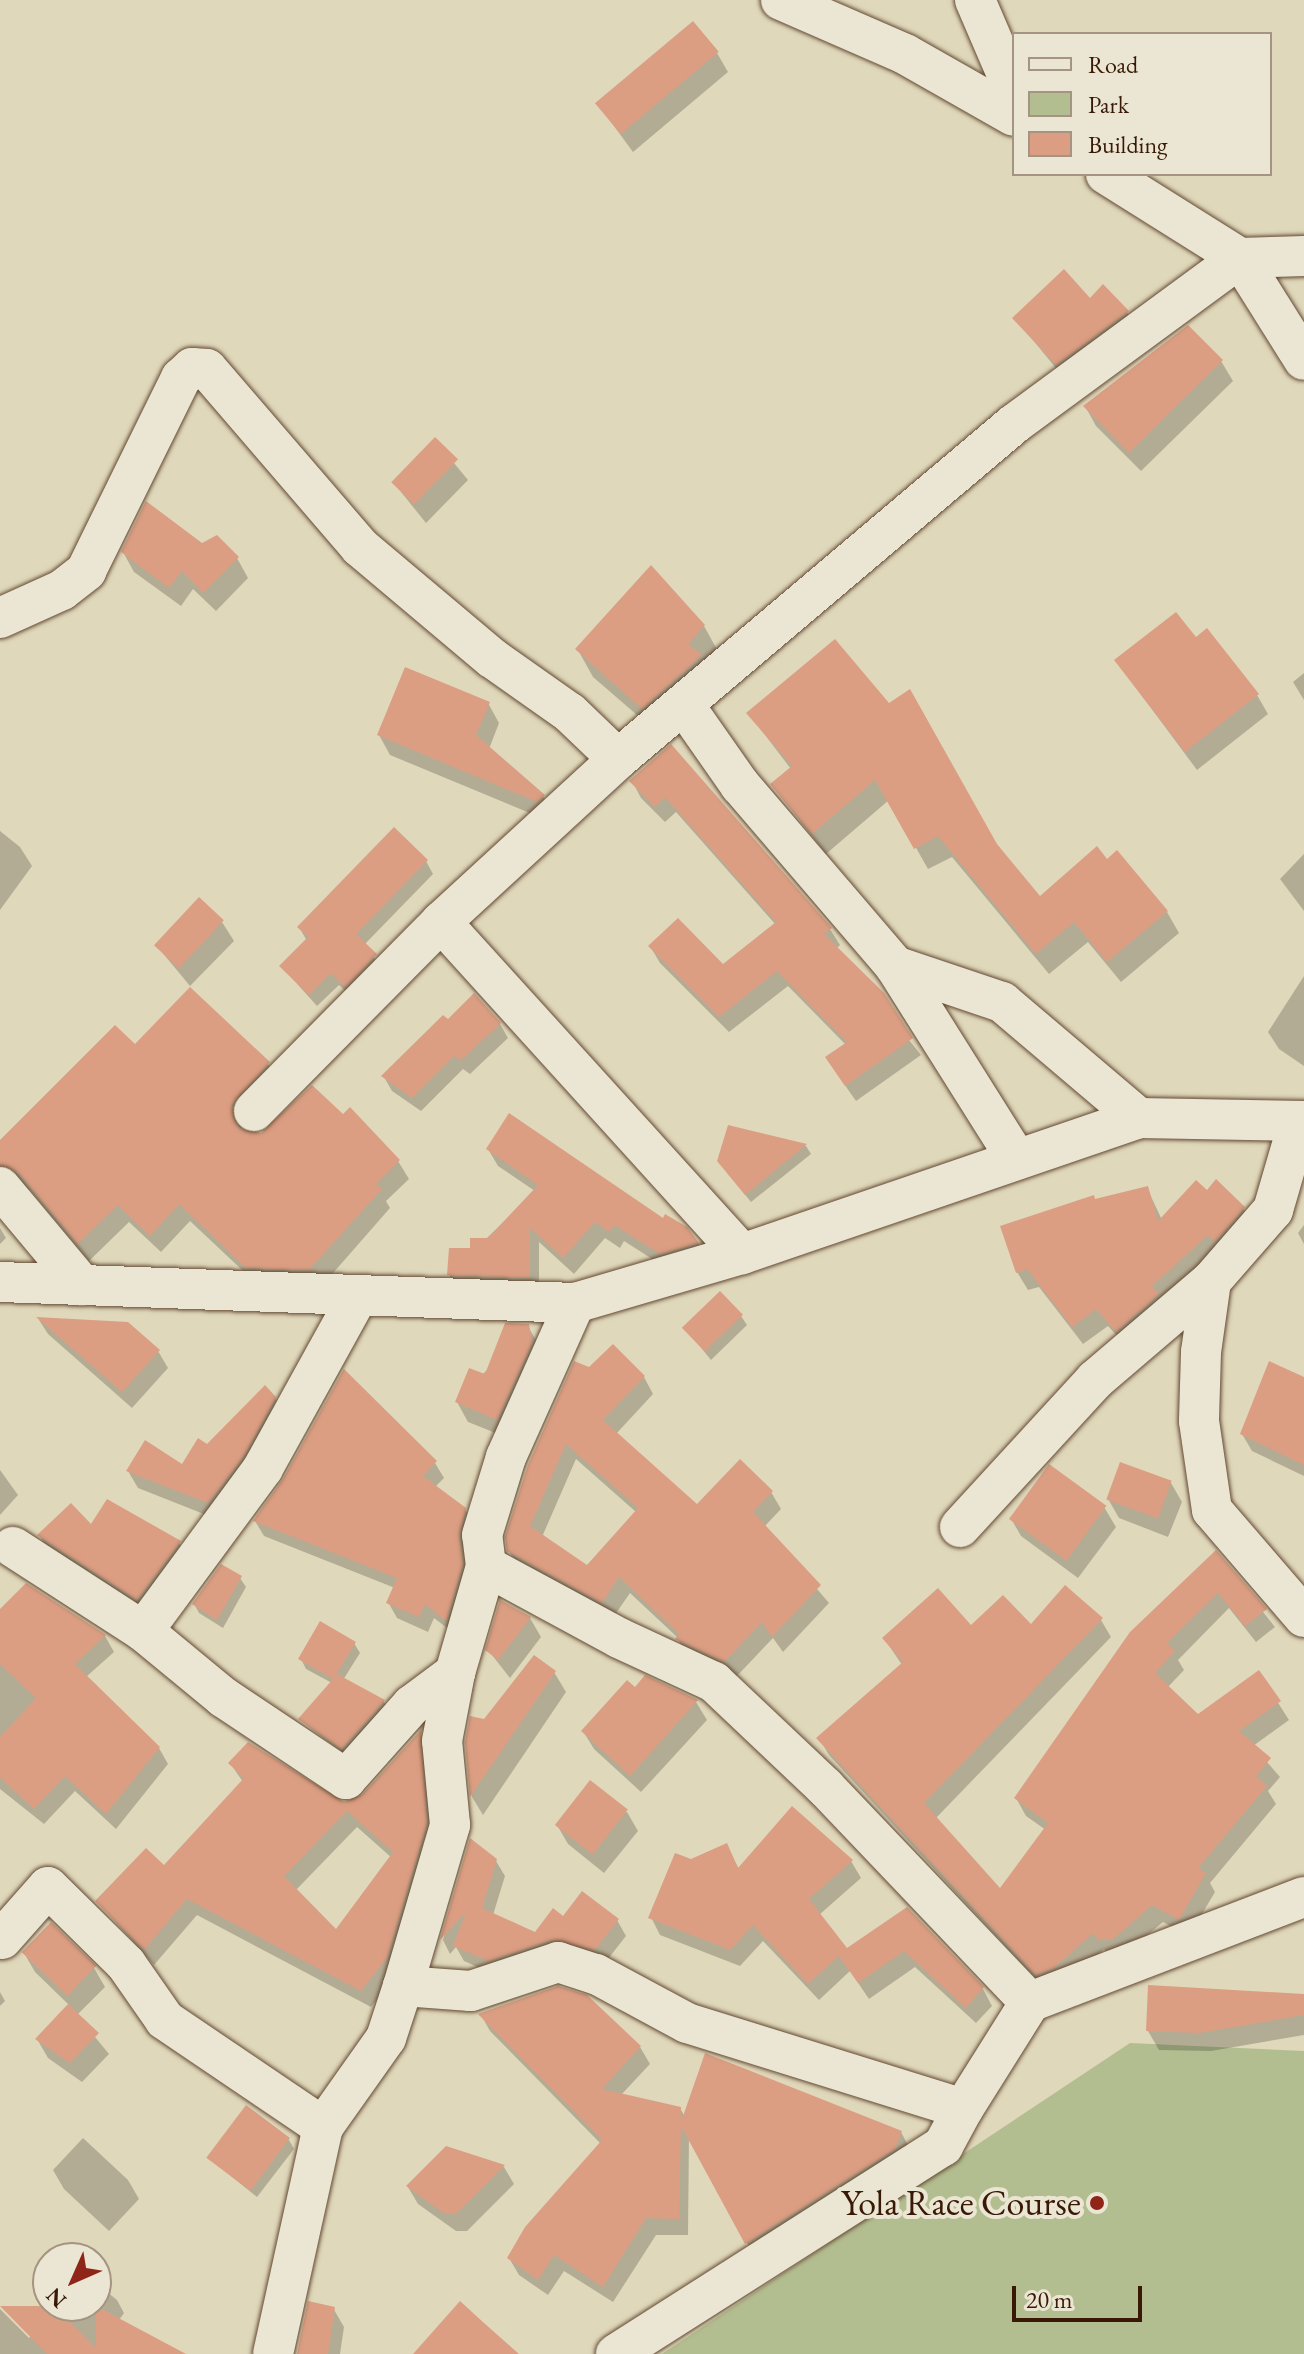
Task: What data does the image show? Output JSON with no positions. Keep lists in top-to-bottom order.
{
  "places": ["Yola Race Course"],
  "legend": ["Road", "Park", "Building"],
  "scale_bar": "20 m",
  "north": "bottom left"
}
